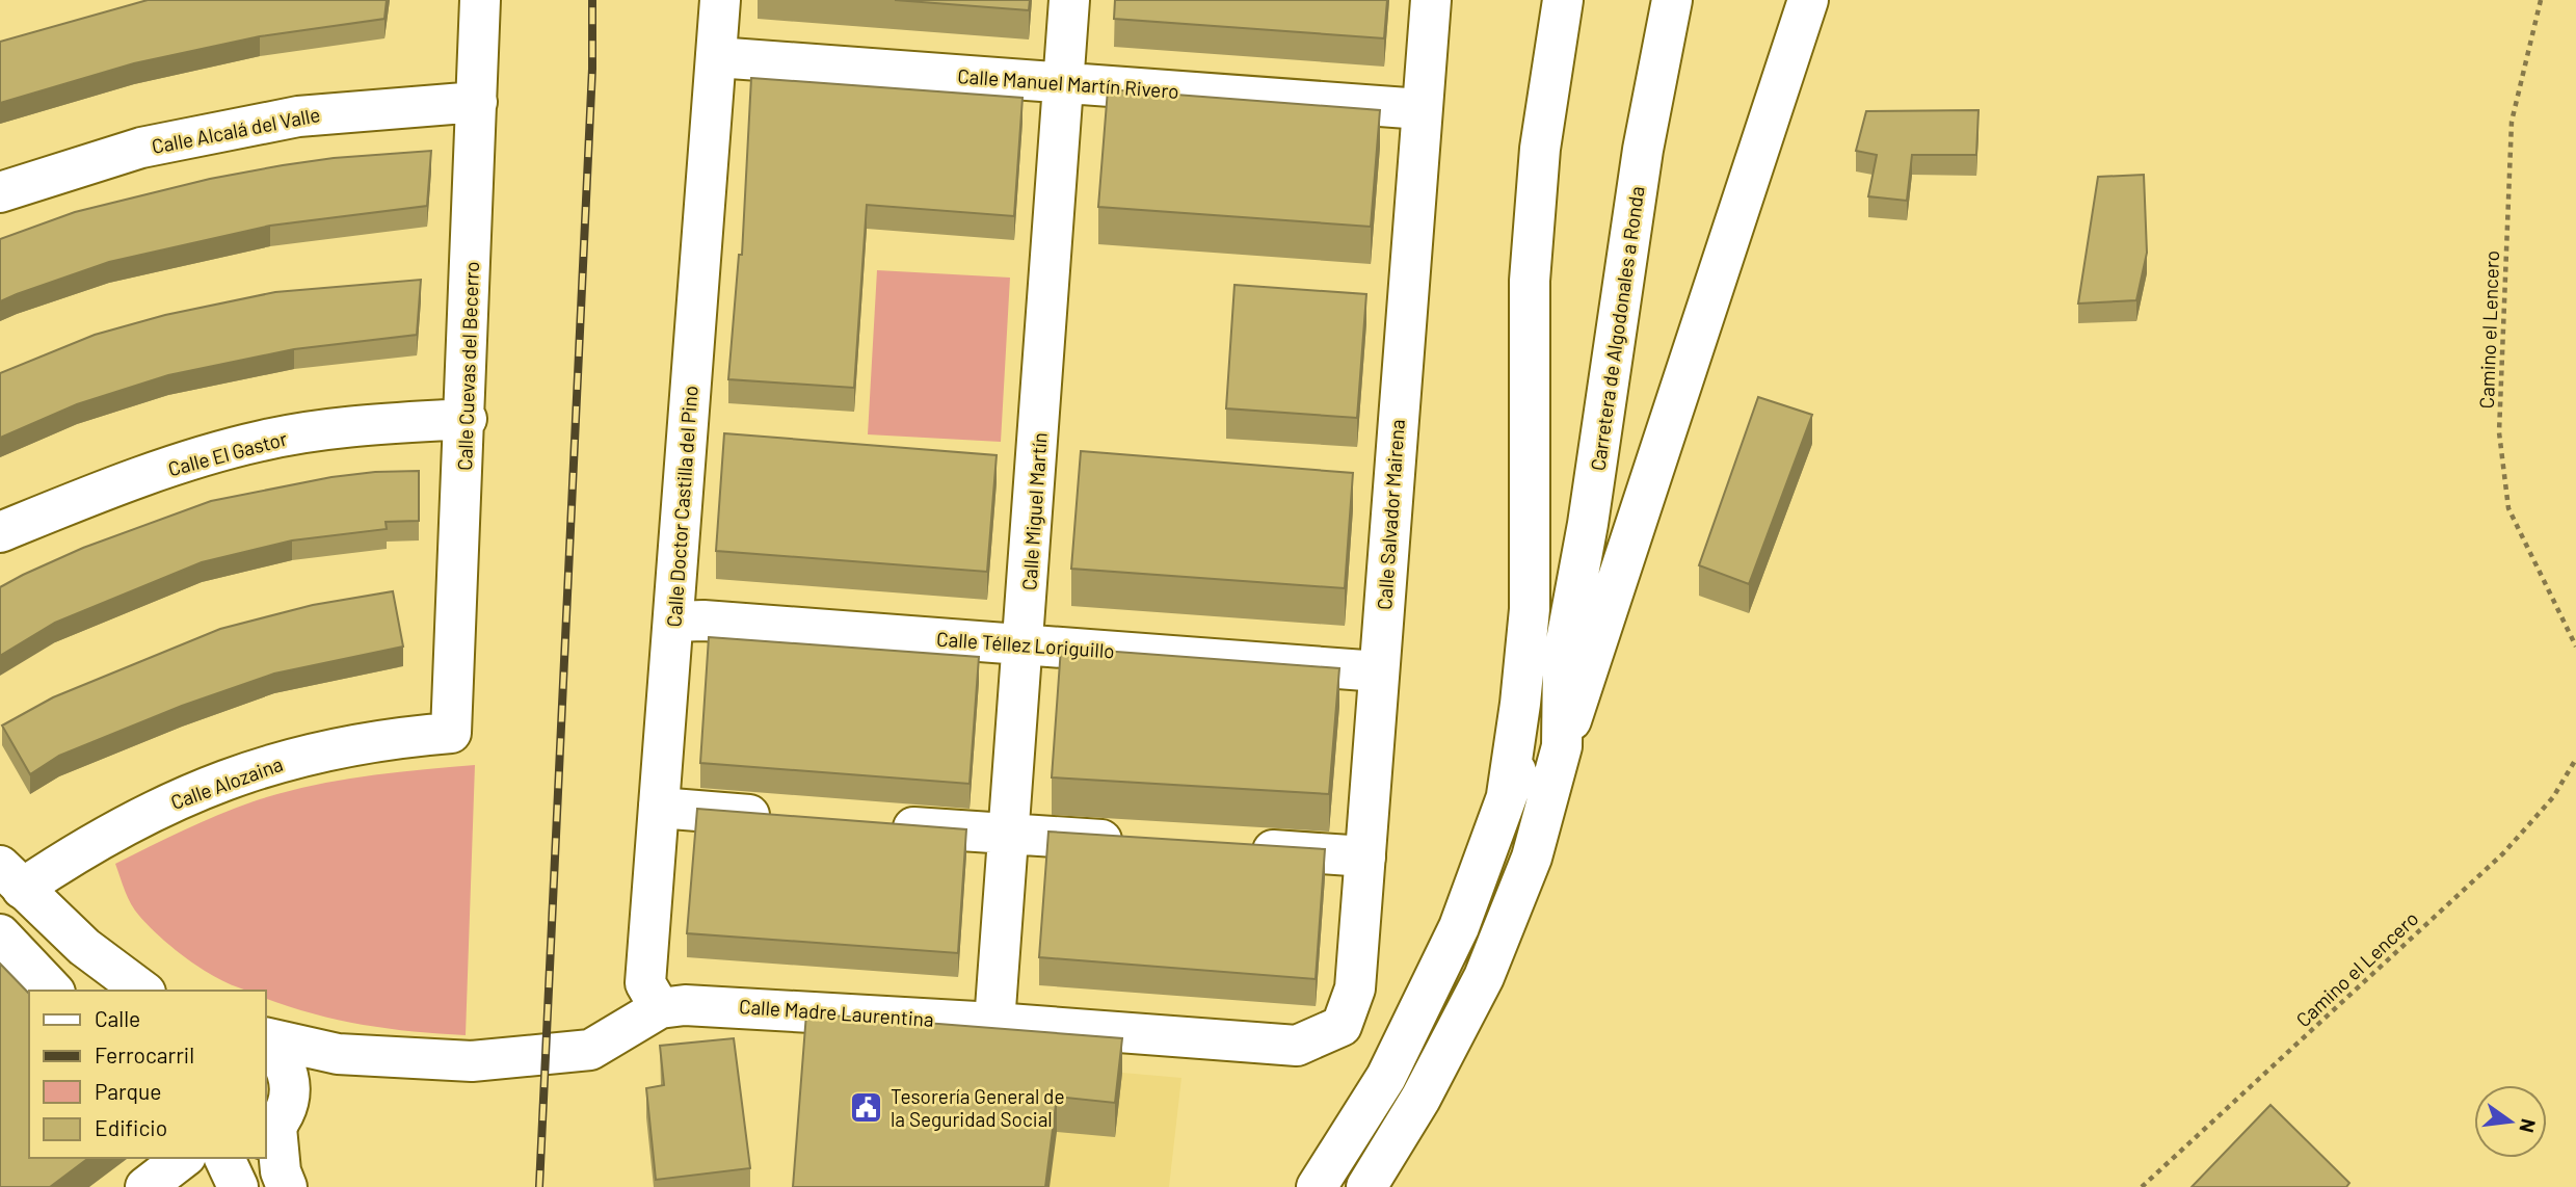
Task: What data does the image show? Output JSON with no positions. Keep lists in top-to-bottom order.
{
  "streets": {
    "street": [
      "Calle Manuel Martín Rivero",
      "Calle Alcalá del Valle",
      "Carretera de Algodonales a Ronda",
      "Calle Cuevas del Becerro",
      "Calle El Gastor",
      "Calle Doctor Castilla del Pino",
      "Calle Miguel Martín",
      "Calle Salvador Mairena",
      "Calle Téllez Loriguillo",
      "Calle Alozaina",
      "Calle Madre Laurentina"
    ],
    "path": ["Camino el Lencero"]
  },
  "crossings": [
    ["Calle Manuel Martín Rivero", "Calle Doctor Castilla del Pino"],
    ["Calle Manuel Martín Rivero", "Calle Miguel Martín"],
    ["Calle Manuel Martín Rivero", "Calle Salvador Mairena"],
    ["Calle Alcalá del Valle", "Calle Cuevas del Becerro"],
    ["Calle Cuevas del Becerro", "Calle El Gastor"],
    ["Calle Cuevas del Becerro", "Calle Alozaina"],
    ["Calle Doctor Castilla del Pino", "Calle Téllez Loriguillo"],
    ["Calle Doctor Castilla del Pino", "Calle Madre Laurentina"],
    ["Calle Miguel Martín", "Calle Téllez Loriguillo"],
    ["Calle Miguel Martín", "Calle Madre Laurentina"],
    ["Calle Salvador Mairena", "Calle Téllez Loriguillo"],
    ["Calle Salvador Mairena", "Calle Madre Laurentina"]
  ],
  "places": {
    "public building": ["Tesorería General de la Seguridad Social"]
  },
  "legend": [
    "Calle",
    "Ferrocarril",
    "Parque",
    "Edificio"
  ],
  "north": "right"
}
